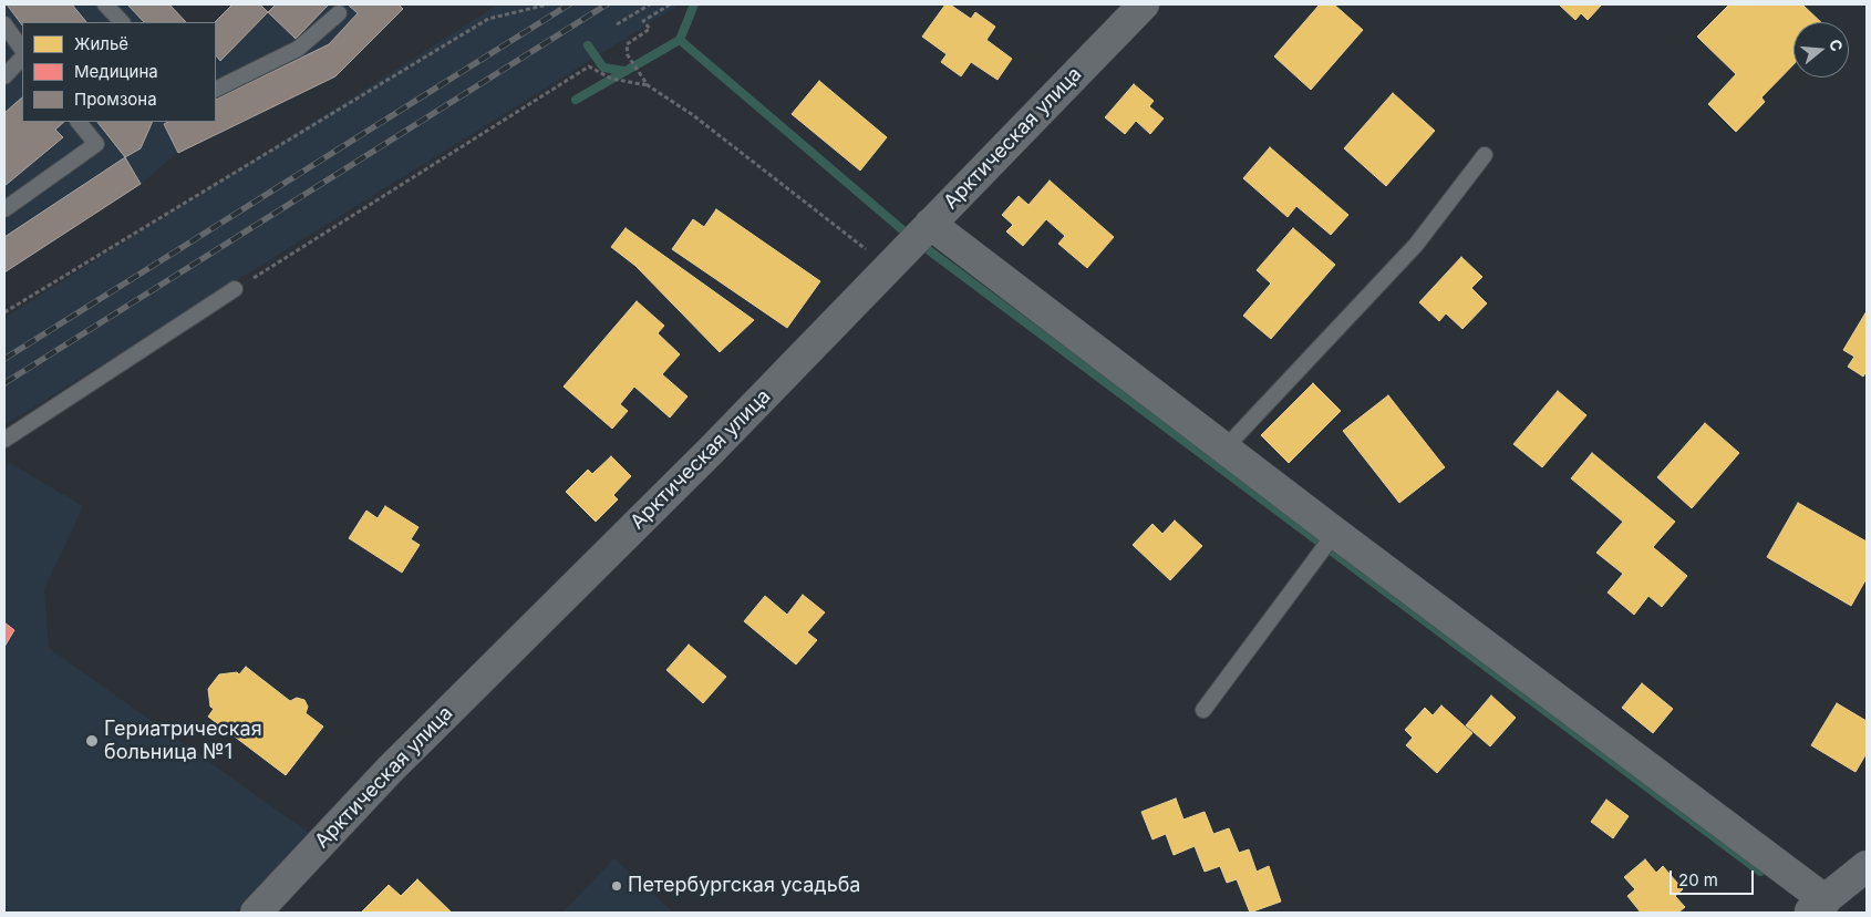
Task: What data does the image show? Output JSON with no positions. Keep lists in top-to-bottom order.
{
  "streets": {
    "street": ["Арктическая улица"]
  },
  "places": ["Гериатрическая больница №1", "Петербургская усадьба"],
  "legend": ["Жильё", "Медицина", "Промзона"],
  "scale_bar": "20 m",
  "north": "right"
}
